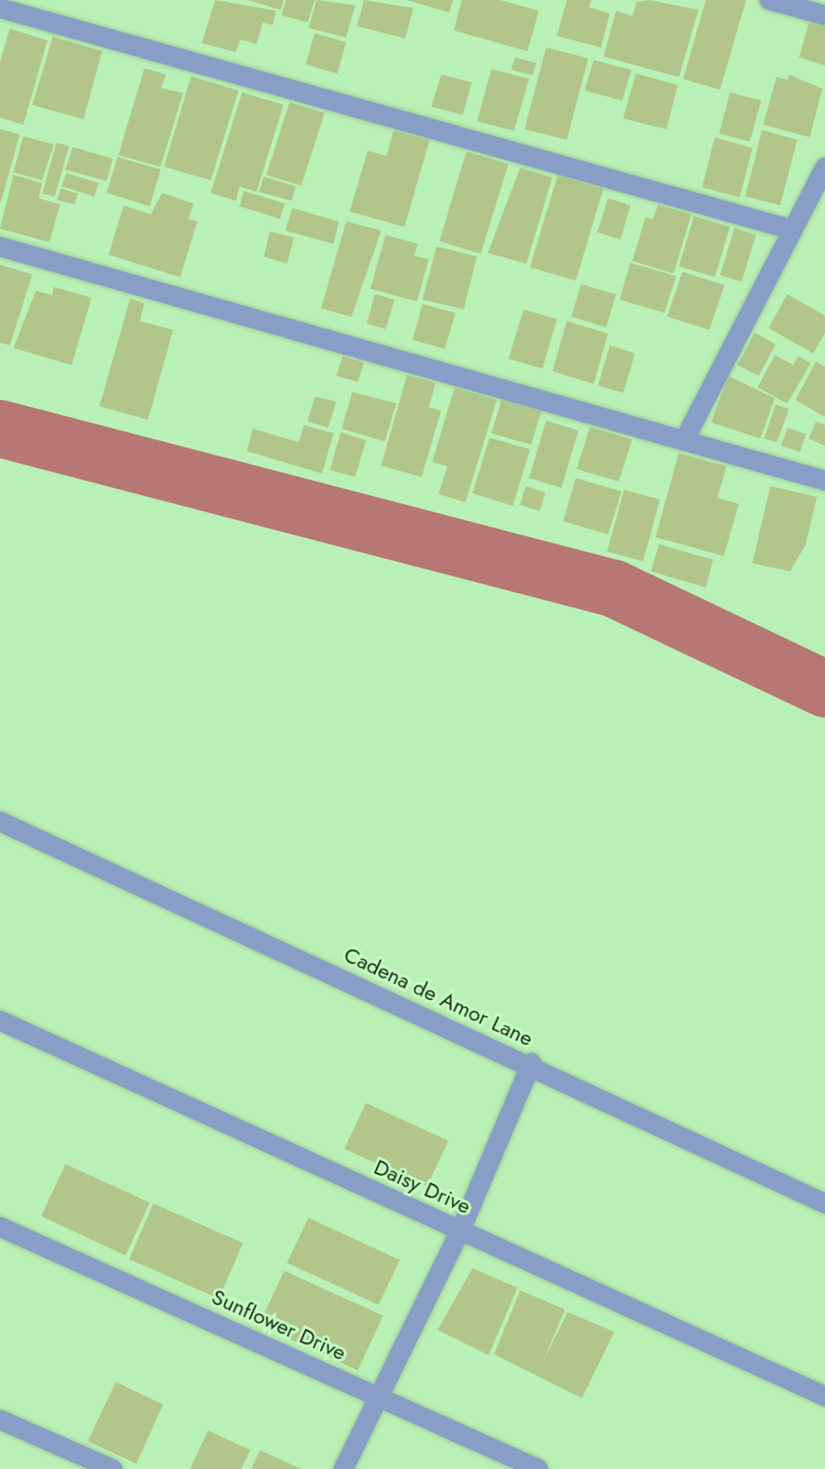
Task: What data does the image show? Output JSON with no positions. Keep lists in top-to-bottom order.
{
  "streets": {
    "street": ["Cadena de Amor Lane", "Daisy Drive", "Sunflower Drive"]
  },
  "crossings": [
    ["Cadena de Amor Lane", "Daisy Drive"],
    ["Cadena de Amor Lane", "Sunflower Drive"]
  ]
}
